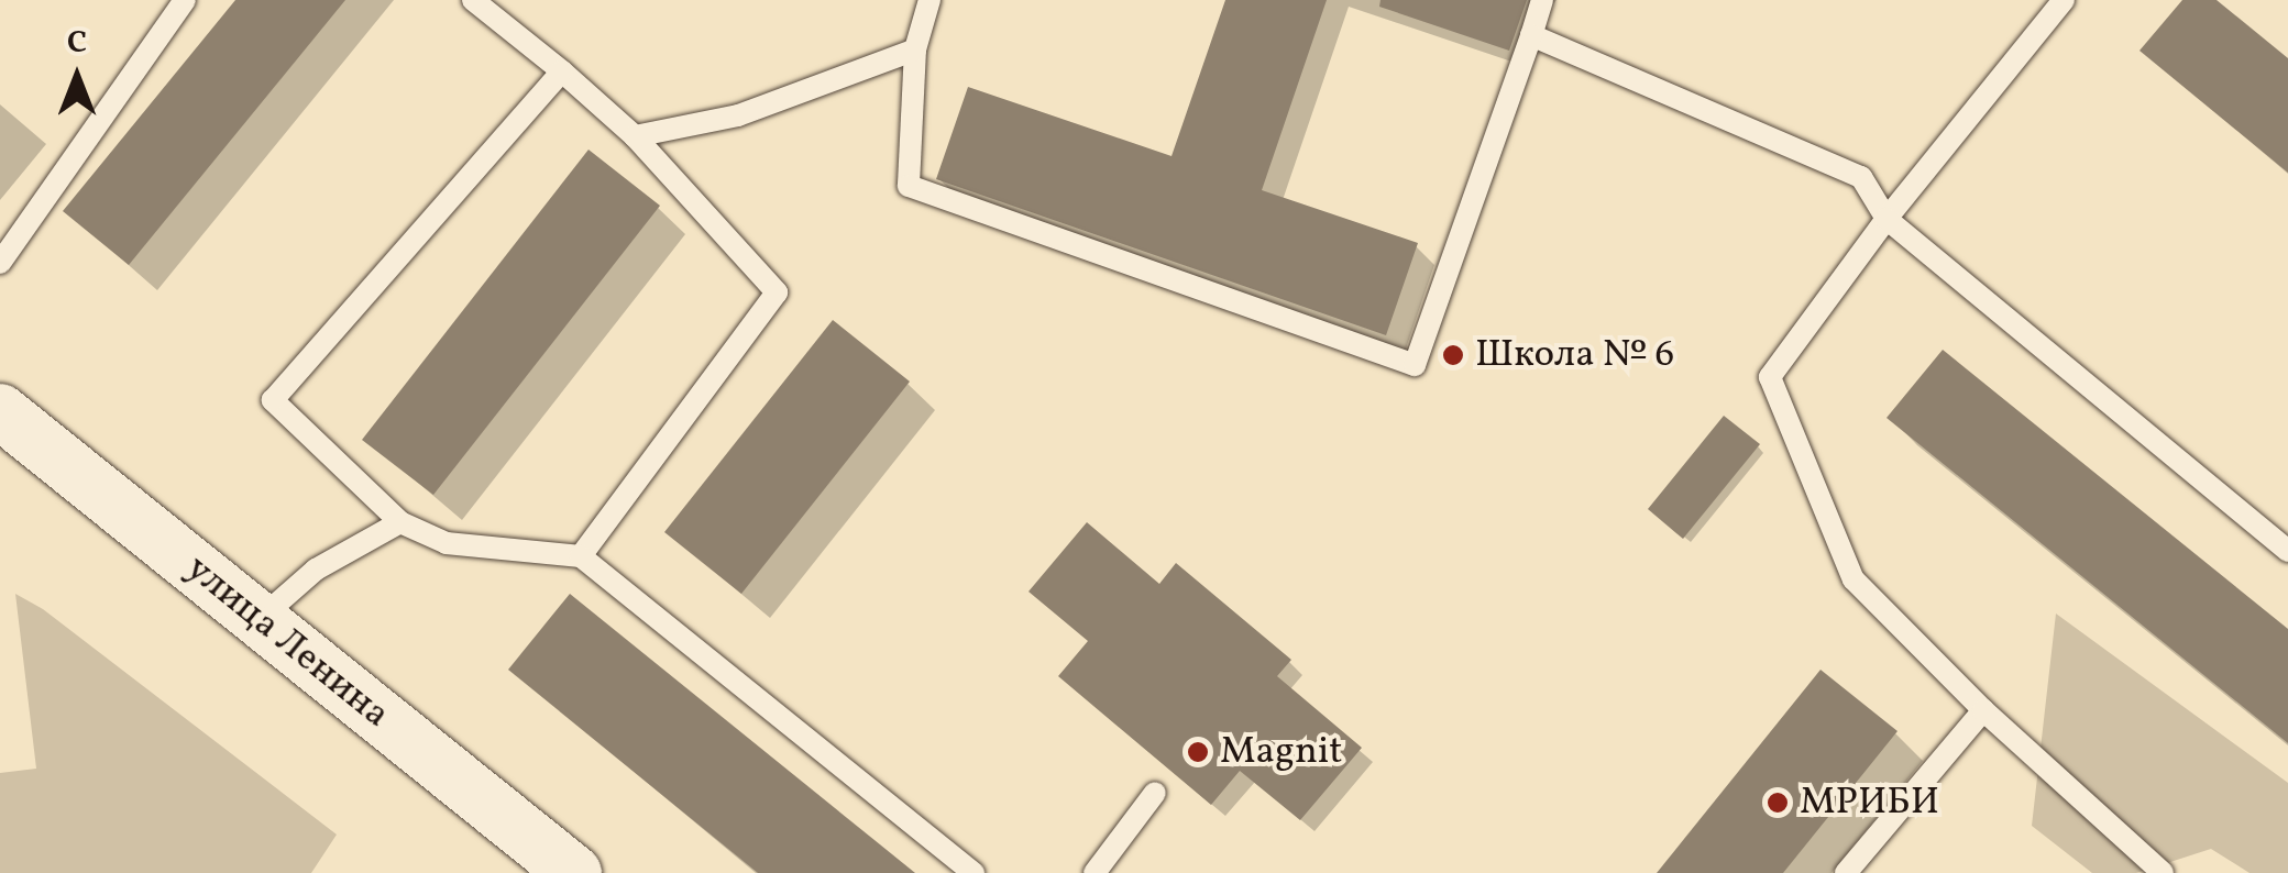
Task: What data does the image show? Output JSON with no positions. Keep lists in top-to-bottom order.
{
  "streets": {
    "street": ["улица Ленина"]
  },
  "places": ["Школа № 6", "Magnit", "МРИБИ"],
  "north": "top"
}
